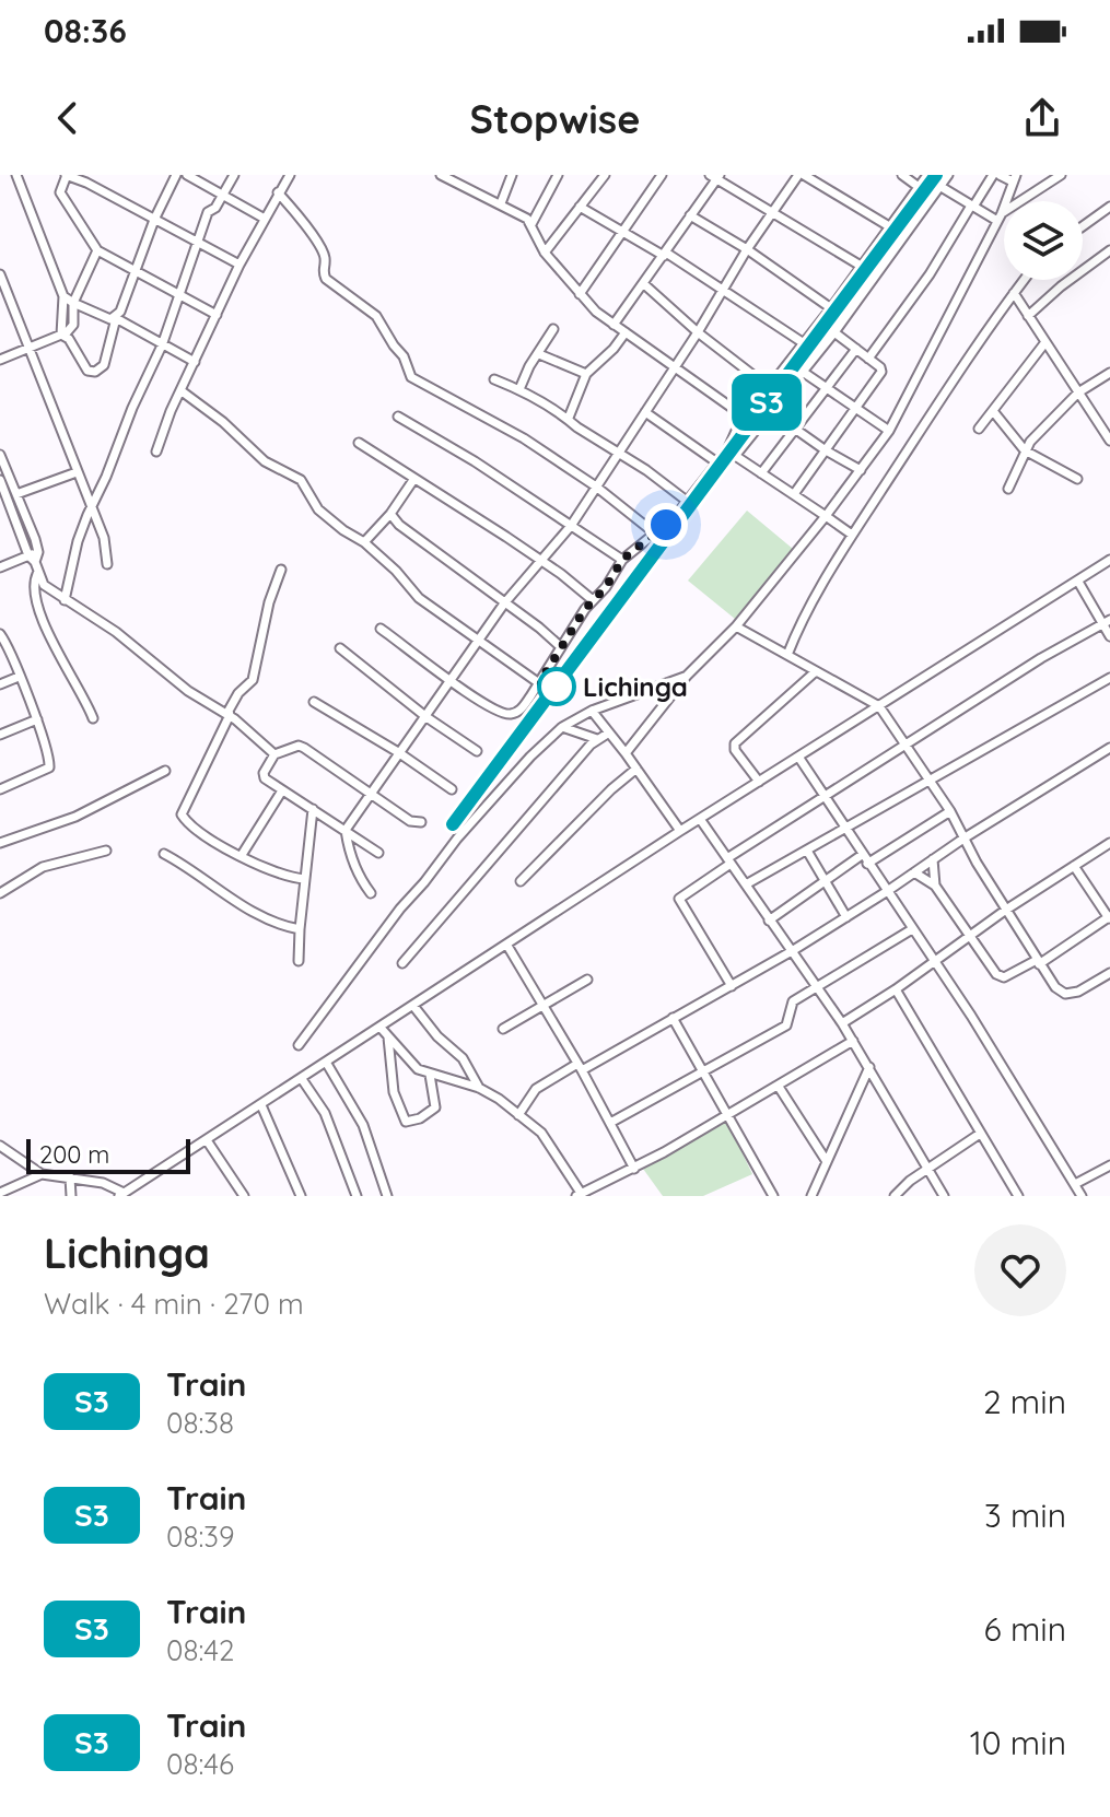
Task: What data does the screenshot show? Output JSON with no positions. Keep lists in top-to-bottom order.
{
  "places": ["Lichinga"],
  "scale_bar": "200 m",
  "page": {
    "status": "08:36",
    "header": "Stopwise",
    "on_map": "S3",
    "scale": "200 m",
    "heading": ["Lichinga", "Walk · 4 min · 270 m"],
    "list": [
      {
        "mark": "S3",
        "name": "Train",
        "note": "08:38",
        "value": "2 min"
      },
      {
        "mark": "S3",
        "name": "Train",
        "note": "08:39",
        "value": "3 min"
      },
      {
        "mark": "S3",
        "name": "Train",
        "note": "08:42",
        "value": "6 min"
      },
      {
        "mark": "S3",
        "name": "Train",
        "note": "08:46",
        "value": "10 min"
      }
    ]
  }
}
